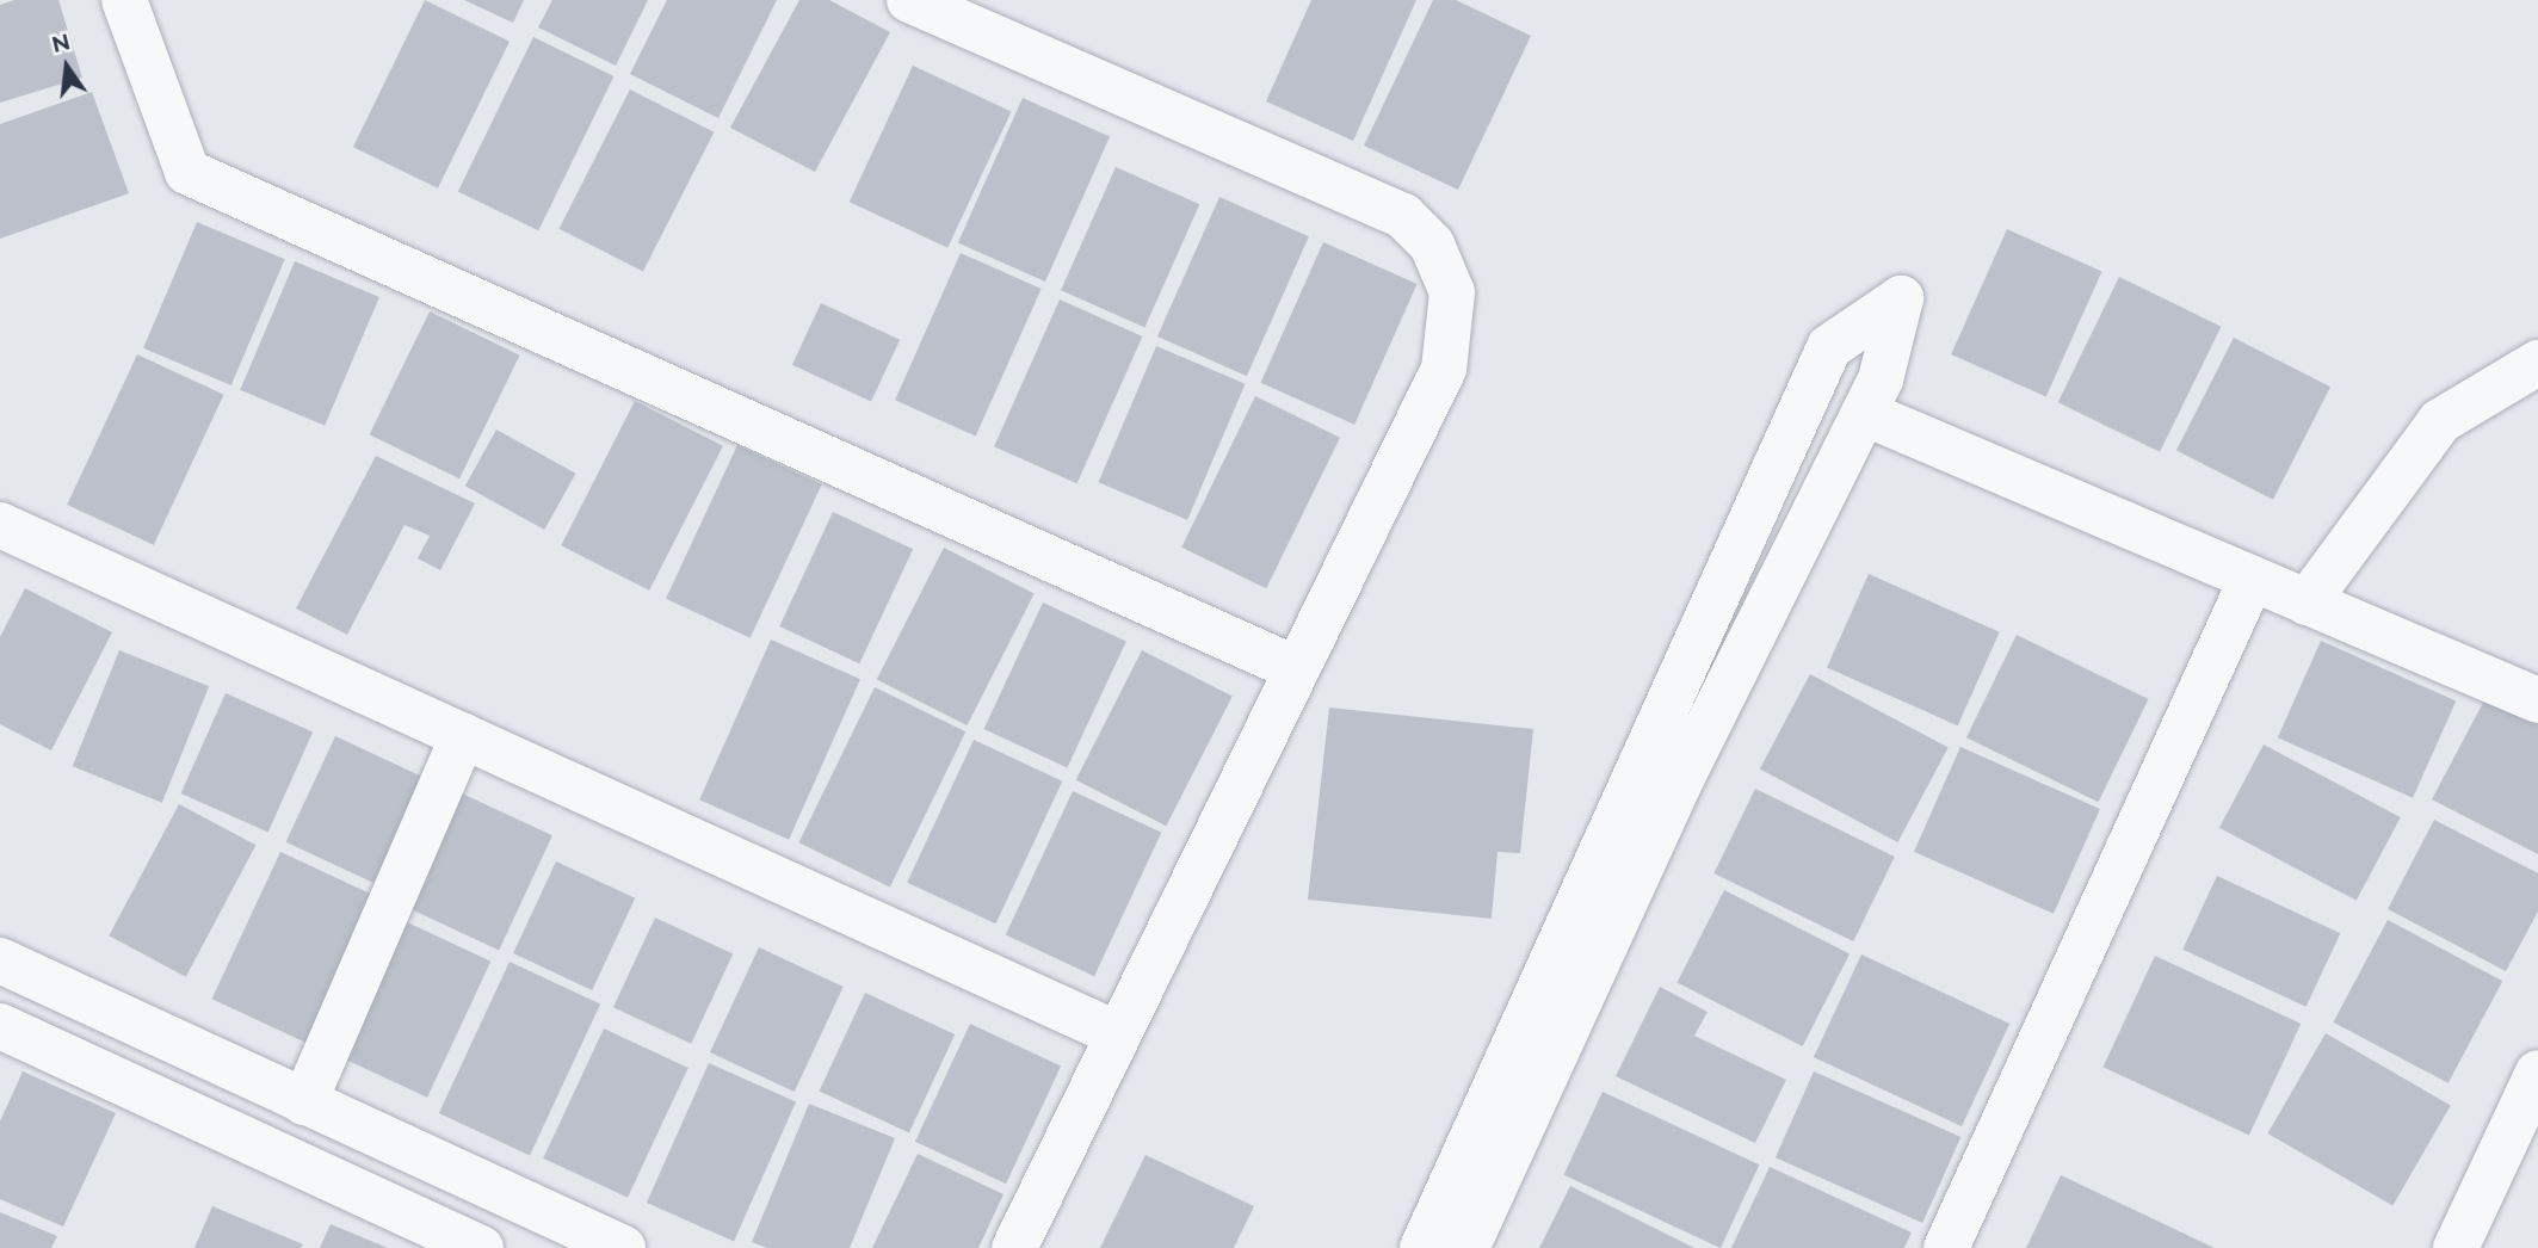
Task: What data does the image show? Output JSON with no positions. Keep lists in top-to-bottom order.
{
  "north": "top"
}
